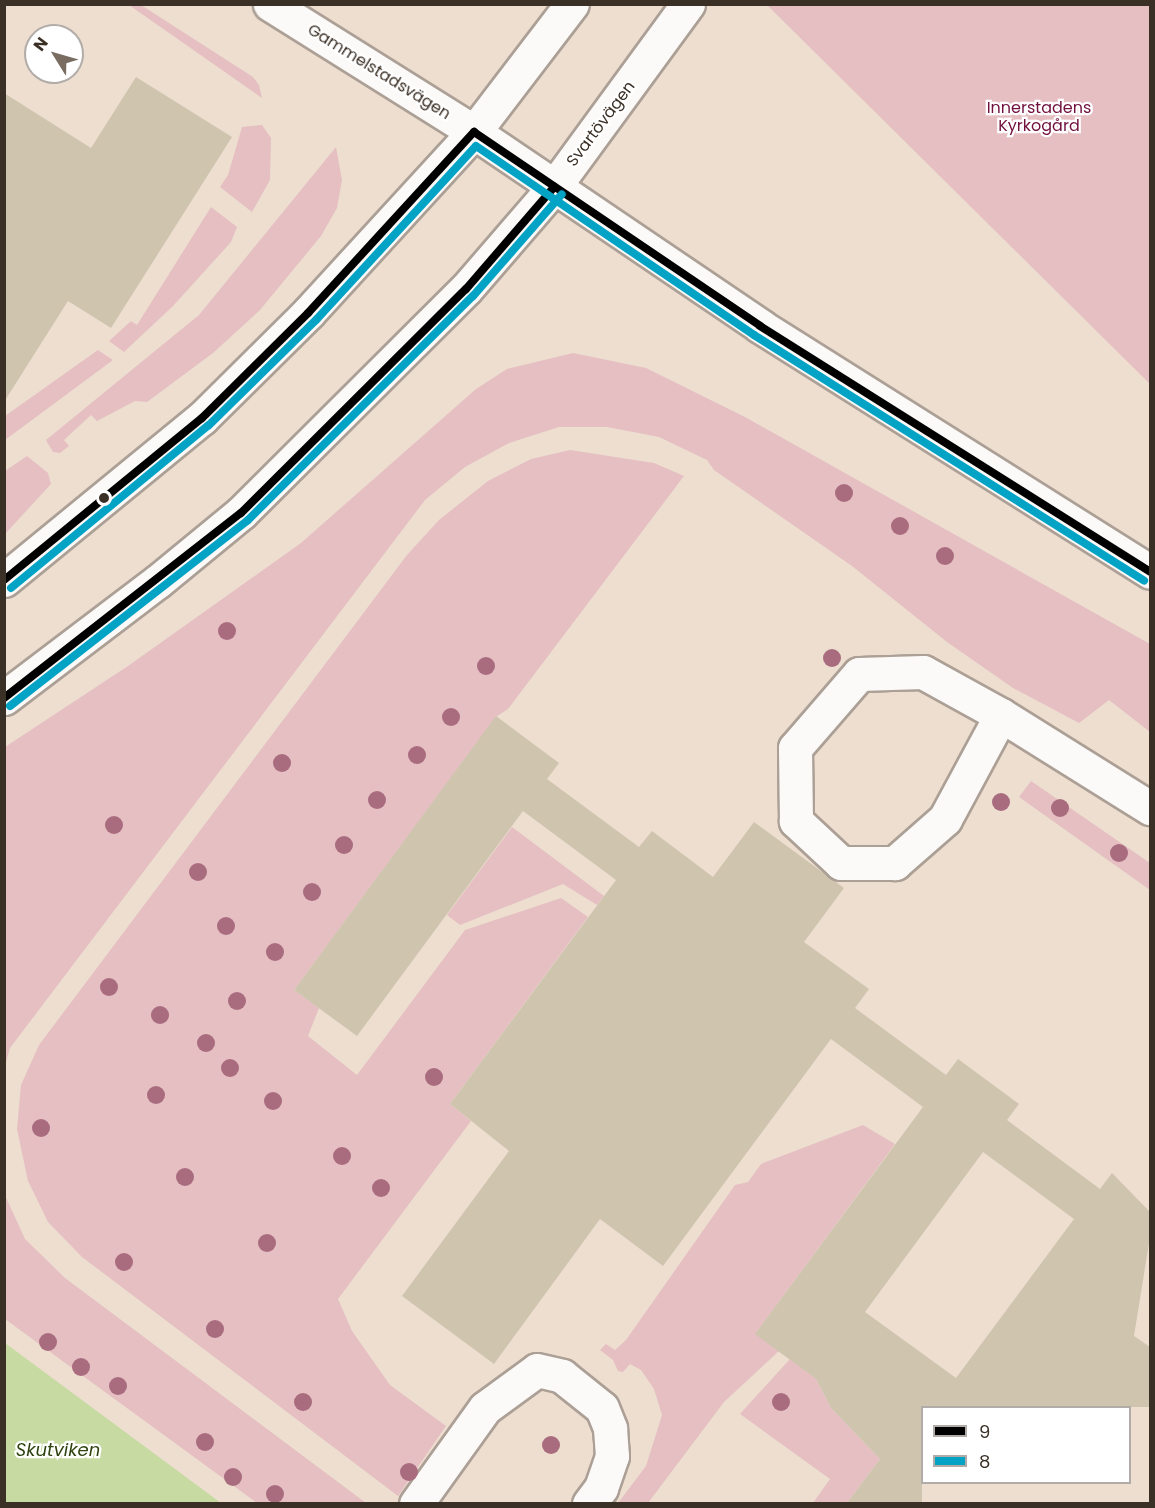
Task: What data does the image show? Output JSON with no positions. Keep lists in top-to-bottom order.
{
  "streets": {
    "street": ["Gammelstadsvägen", "Svartövägen"]
  },
  "crossings": [
    ["Gammelstadsvägen", "Svartövägen"]
  ],
  "water": ["Skutviken"],
  "parks": ["Innerstadens Kyrkogård"],
  "lines": ["transit line 9", "transit line 8"],
  "legend": ["9", "8"],
  "north": "top left"
}
